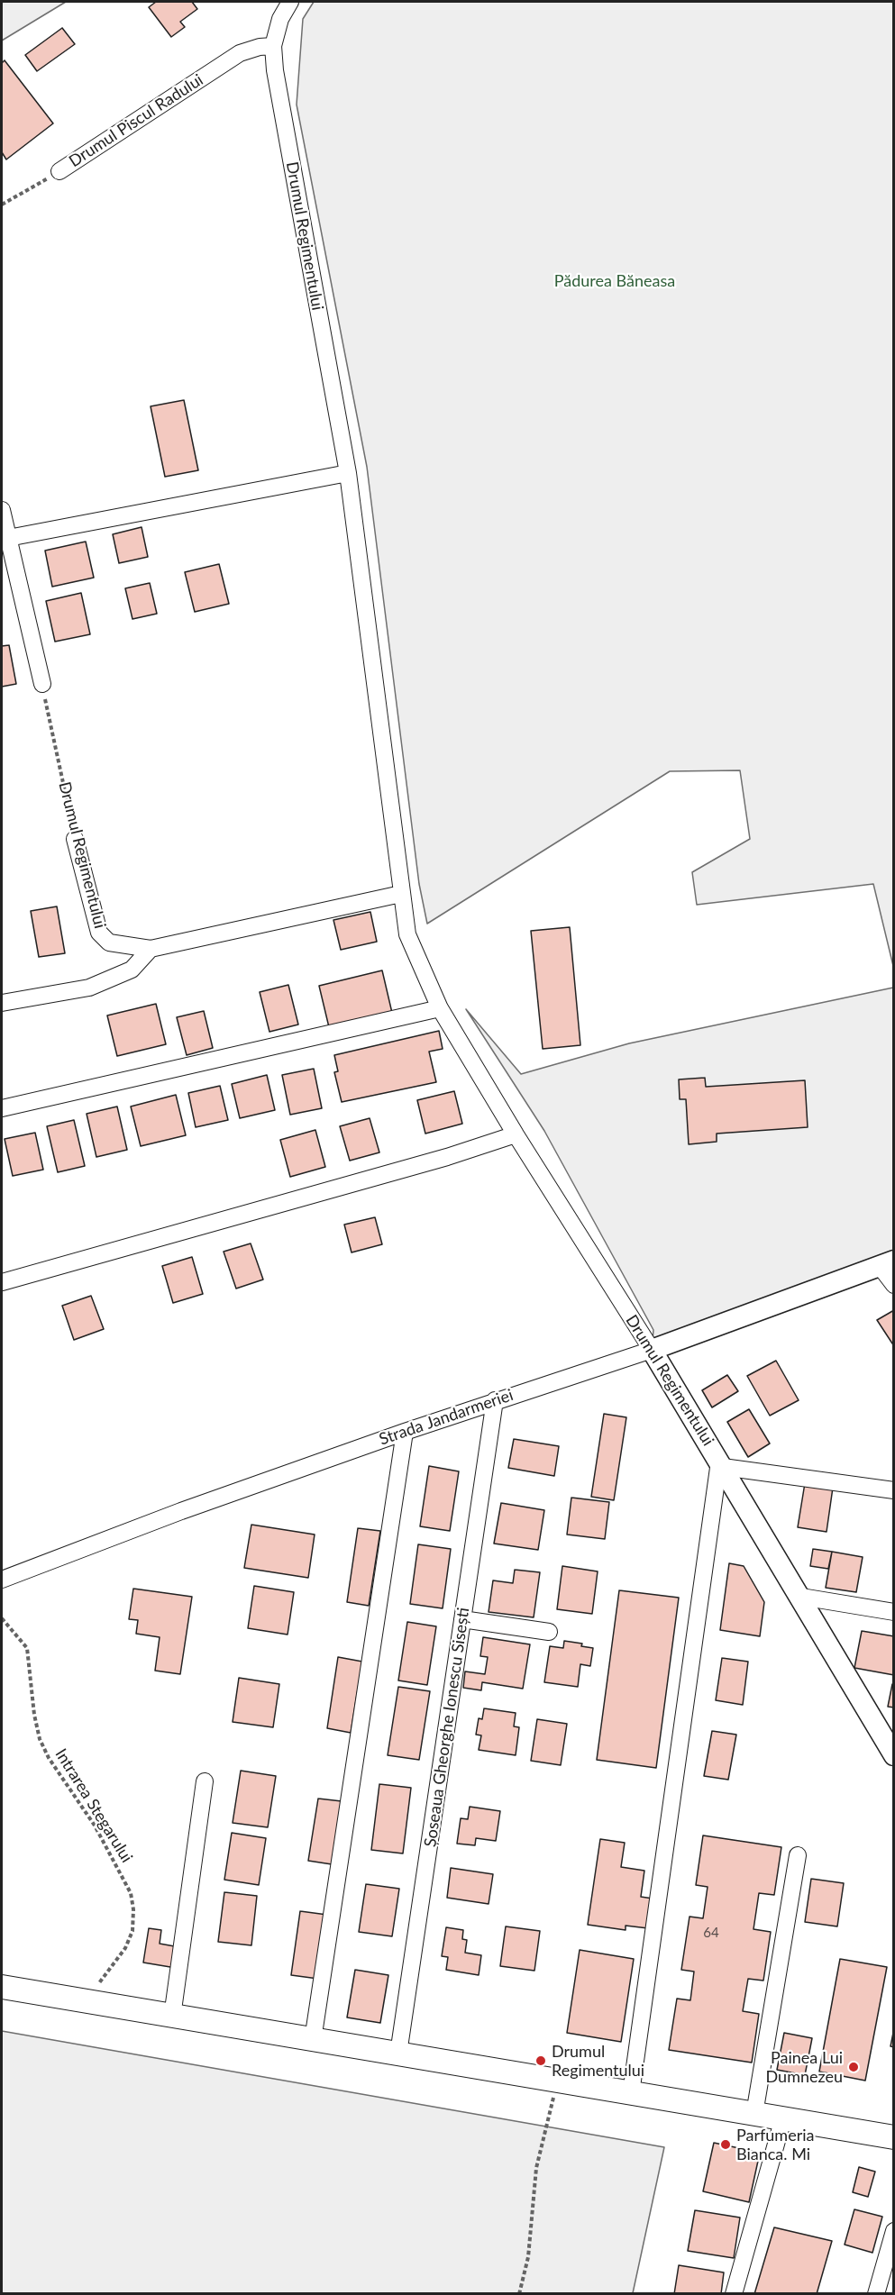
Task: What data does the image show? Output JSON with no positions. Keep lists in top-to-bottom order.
{
  "streets": {
    "street": [
      "Drumul Piscul Radului",
      "Drumul Regimentului",
      "Strada Jandarmeriei",
      "Șoseaua Gheorghe Ionescu Sisești"
    ],
    "path": ["Intrarea Stegarului"]
  },
  "crossings": [
    ["Drumul Piscul Radului", "Drumul Regimentului"],
    ["Drumul Regimentului", "Strada Jandarmeriei"],
    ["Strada Jandarmeriei", "Șoseaua Gheorghe Ionescu Sisești"]
  ],
  "parks": ["Pădurea Băneasa"],
  "places": ["Drumul Regimentului", "Painea Lui Dumnezeu", "Parfumeria Bianca. Mi"],
  "house_numbers": ["64"]
}
